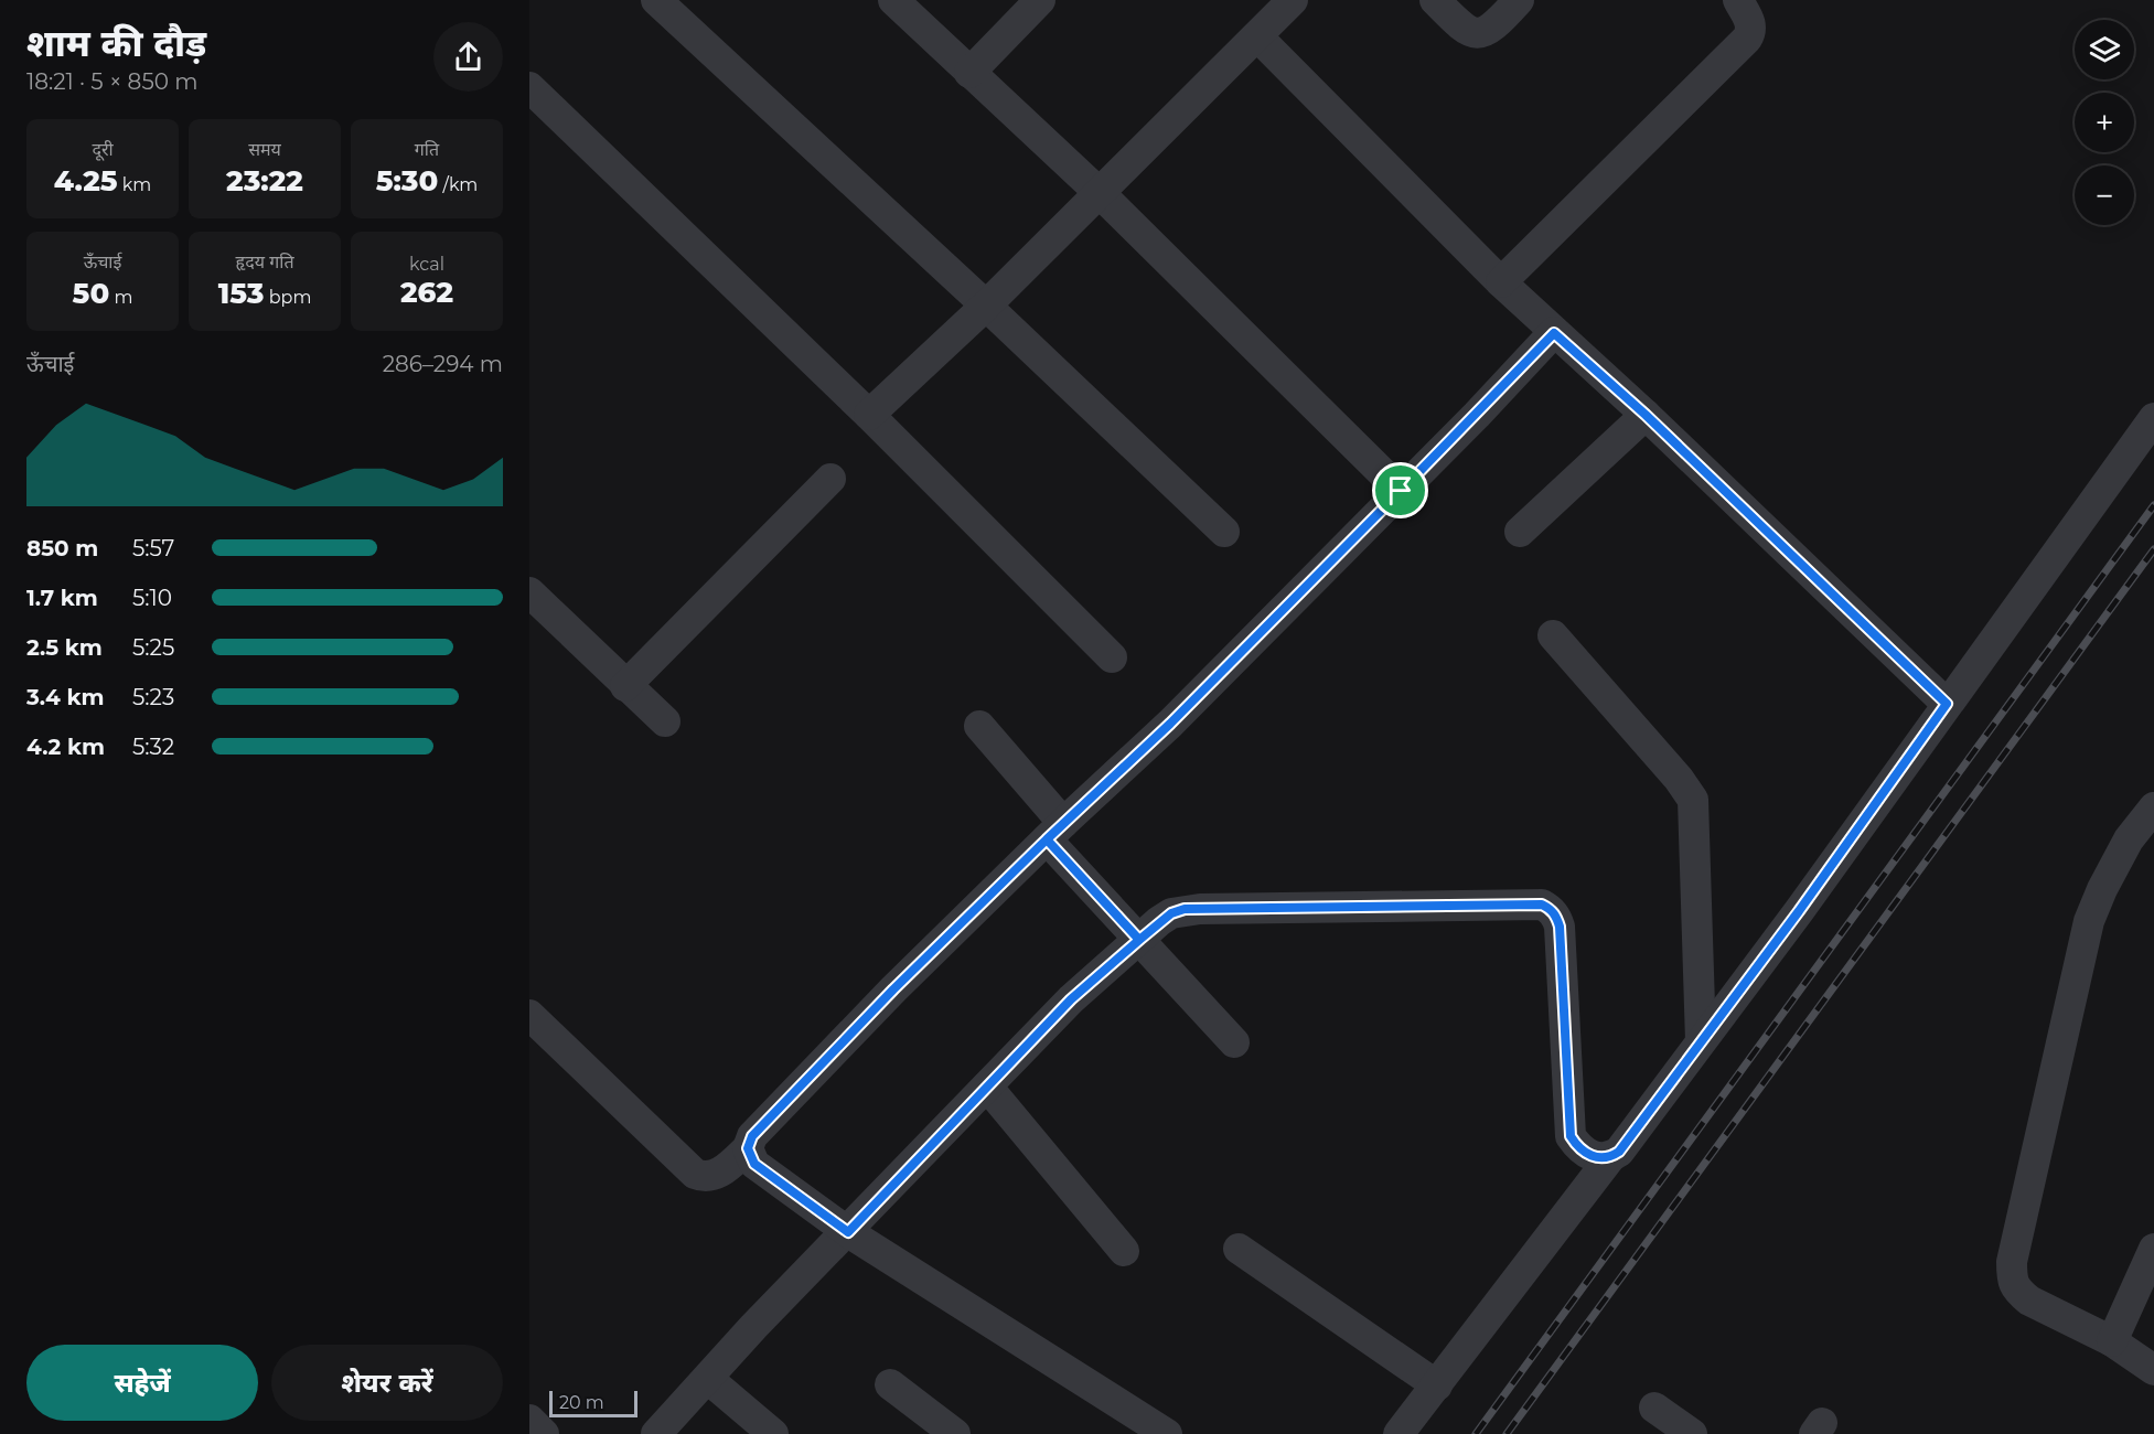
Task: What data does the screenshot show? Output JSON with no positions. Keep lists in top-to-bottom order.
{
  "scale_bar": "20 m",
  "page": {
    "heading": ["शाम की दौड़", "18:21 · 5 × 850 m"],
    "map_buttons": ["+", "−"],
    "stats": [
      ["दूरी", "4.25 km"],
      ["समय", "23:22"],
      ["गति", "5:30 /km"],
      ["ऊँचाई", "50 m"],
      ["हृदय गति", "153 bpm"],
      ["kcal", "262"]
    ],
    "chart": ["ऊँचाई", "286–294 m"],
    "list": [
      {
        "name": "850 m",
        "note": "5:57"
      },
      {
        "name": "1.7 km",
        "note": "5:10"
      },
      {
        "name": "2.5 km",
        "note": "5:25"
      },
      {
        "name": "3.4 km",
        "note": "5:23"
      },
      {
        "name": "4.2 km",
        "note": "5:32"
      }
    ],
    "buttons": ["सहेजें", "शेयर करें"],
    "scale": "20 m"
  }
}
